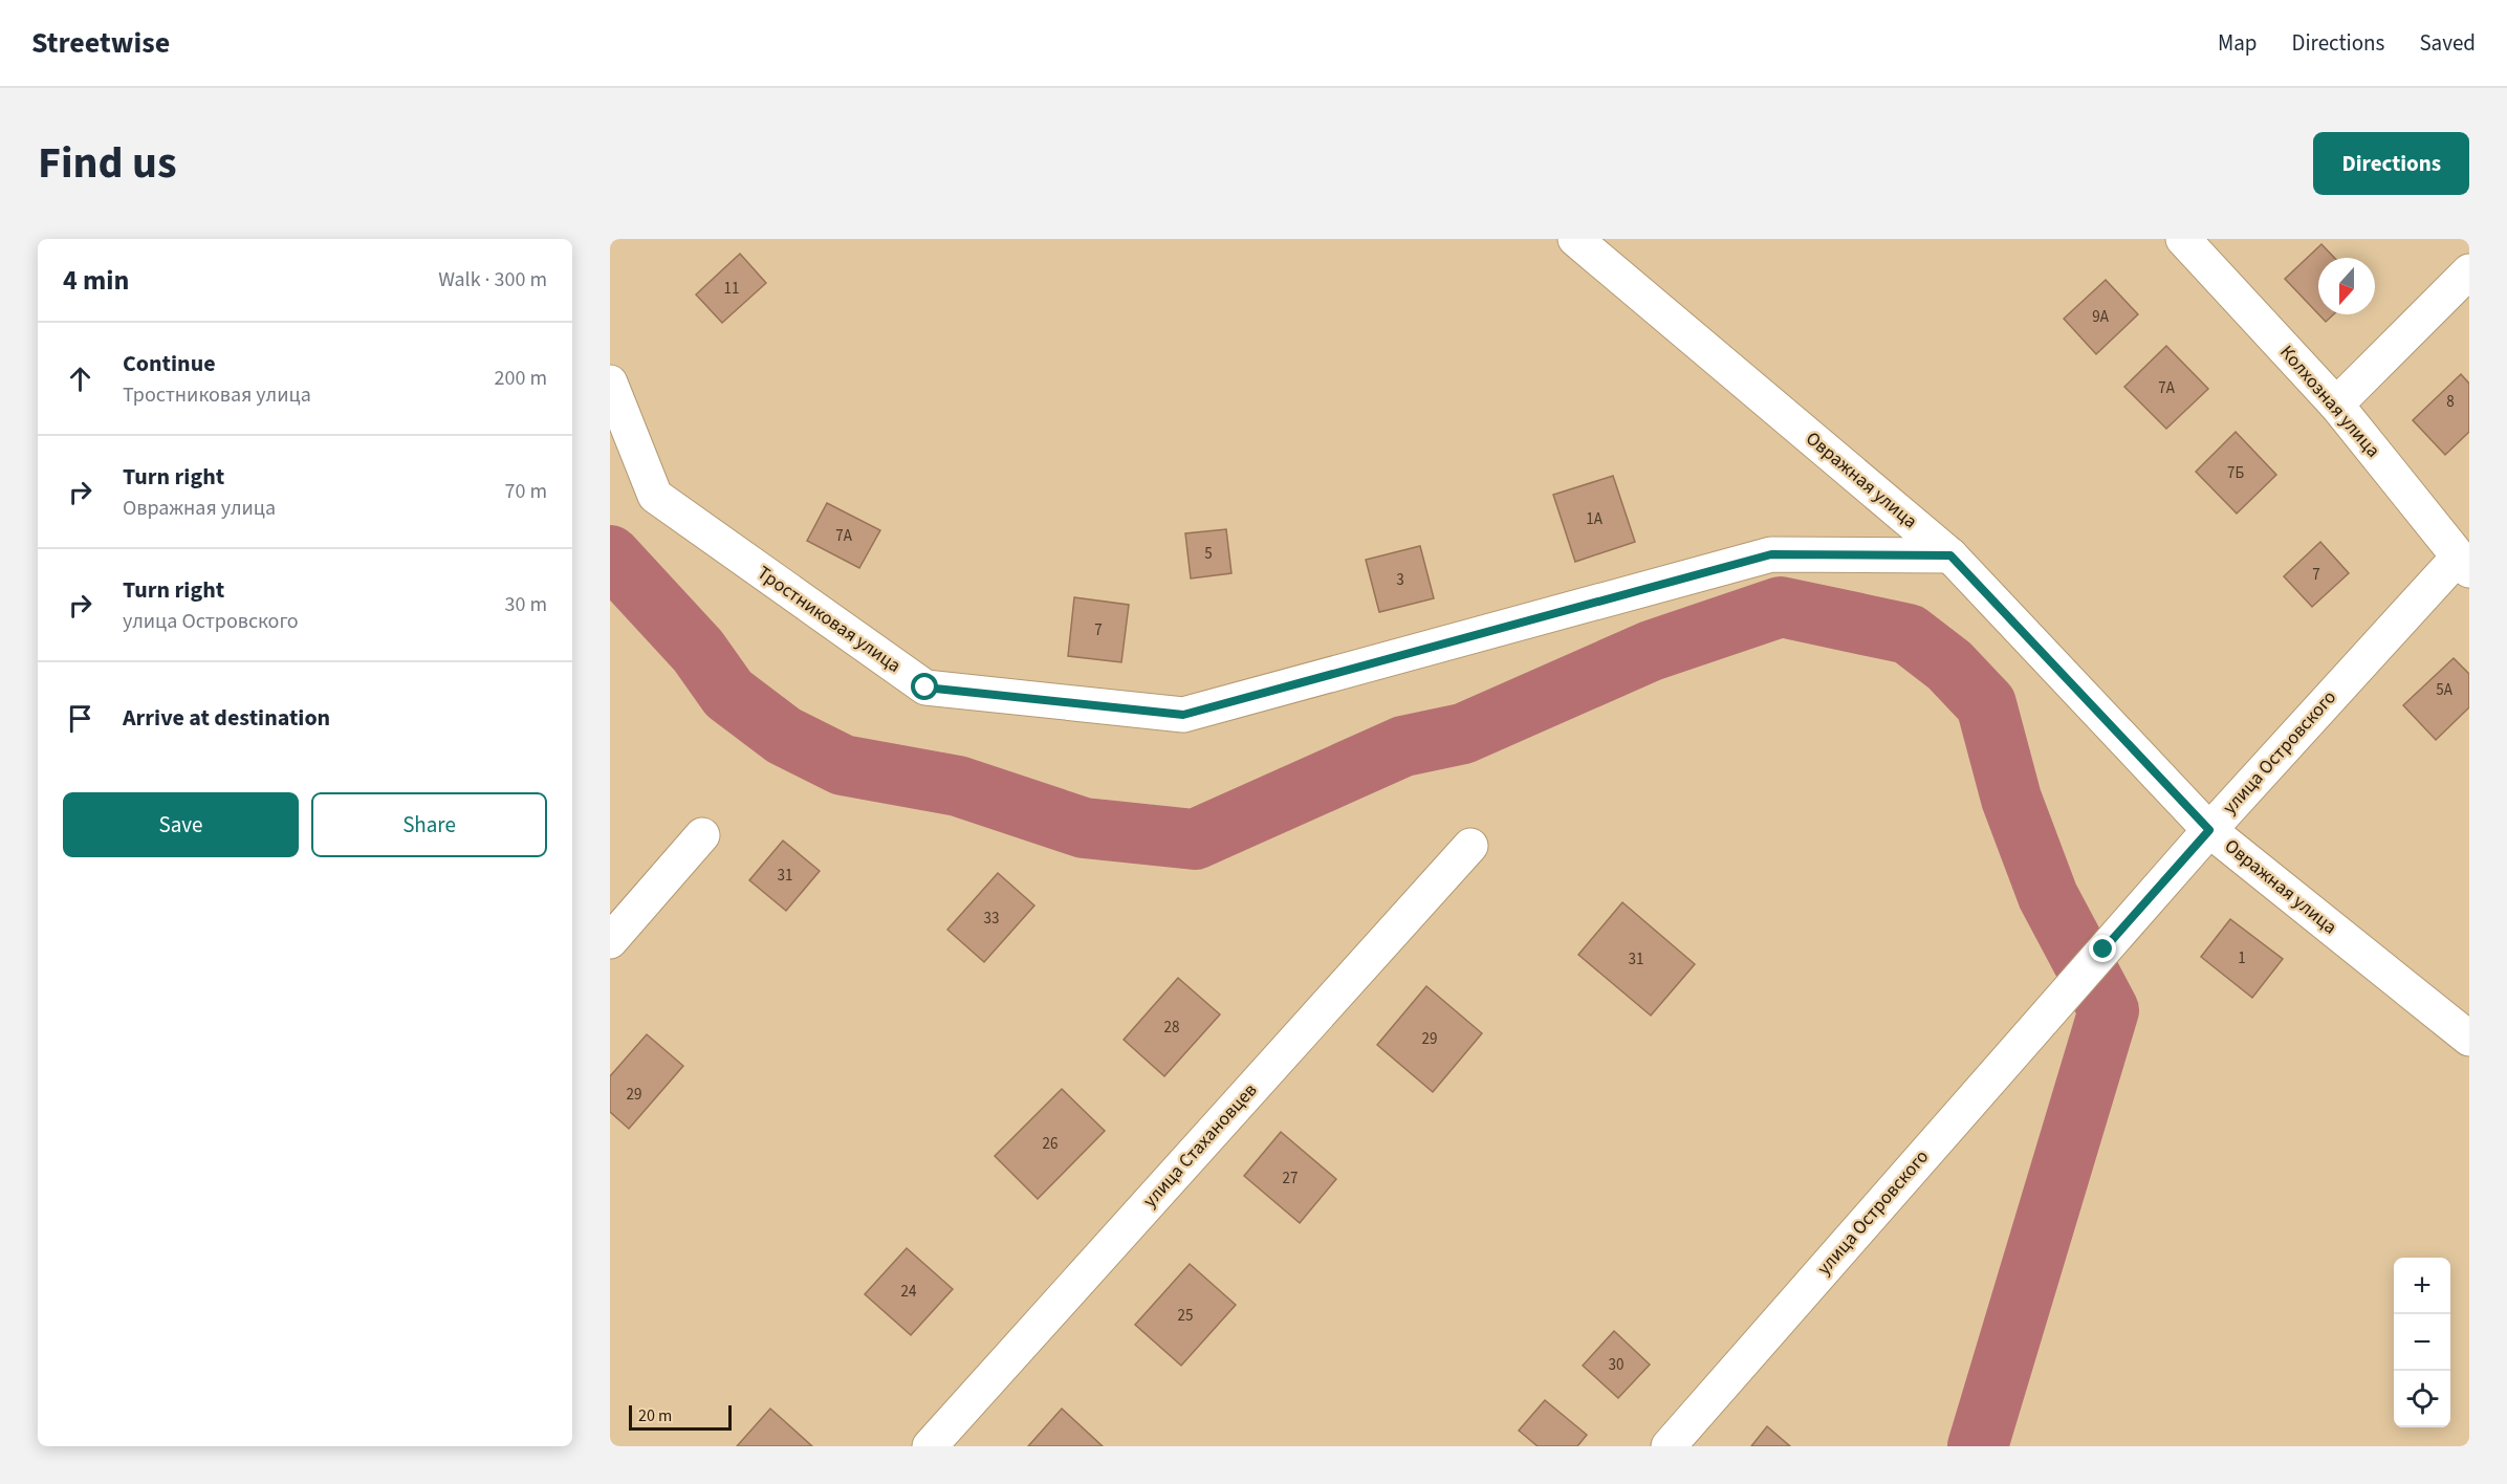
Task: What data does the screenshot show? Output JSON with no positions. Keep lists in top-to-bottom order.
{
  "streets": {
    "street": [
      "Колхозная улица",
      "Овражная улица",
      "Тростниковая улица",
      "улица Островского",
      "улица Стахановцев"
    ]
  },
  "crossings": [
    ["Колхозная улица", "улица Островского"],
    ["Овражная улица", "Тростниковая улица"],
    ["Овражная улица", "улица Островского"]
  ],
  "house_numbers": [
    "11",
    "9А",
    "7А",
    "8",
    "7Б",
    "1А",
    "7А",
    "5",
    "7",
    "3",
    "7",
    "5А",
    "31",
    "33",
    "1",
    "31",
    "28",
    "29",
    "29",
    "26",
    "27",
    "24",
    "25",
    "30"
  ],
  "scale_bar": "20 m",
  "north": "bottom",
  "page": {
    "header": "Streetwise",
    "nav": ["Map", "Directions", "Saved"],
    "title": "Find us",
    "buttons": [
      "Directions",
      ["Save", "Share"]
    ],
    "heading": ["4 min", "Walk · 300 m"],
    "list": [
      ["Continue", "Тростниковая улица", "200 m"],
      ["Turn right", "Овражная улица", "70 m"],
      ["Turn right", "улица Островского", "30 m"],
      "Arrive at destination"
    ],
    "map_buttons": ["+", "−"],
    "scale": "20 m"
  }
}
